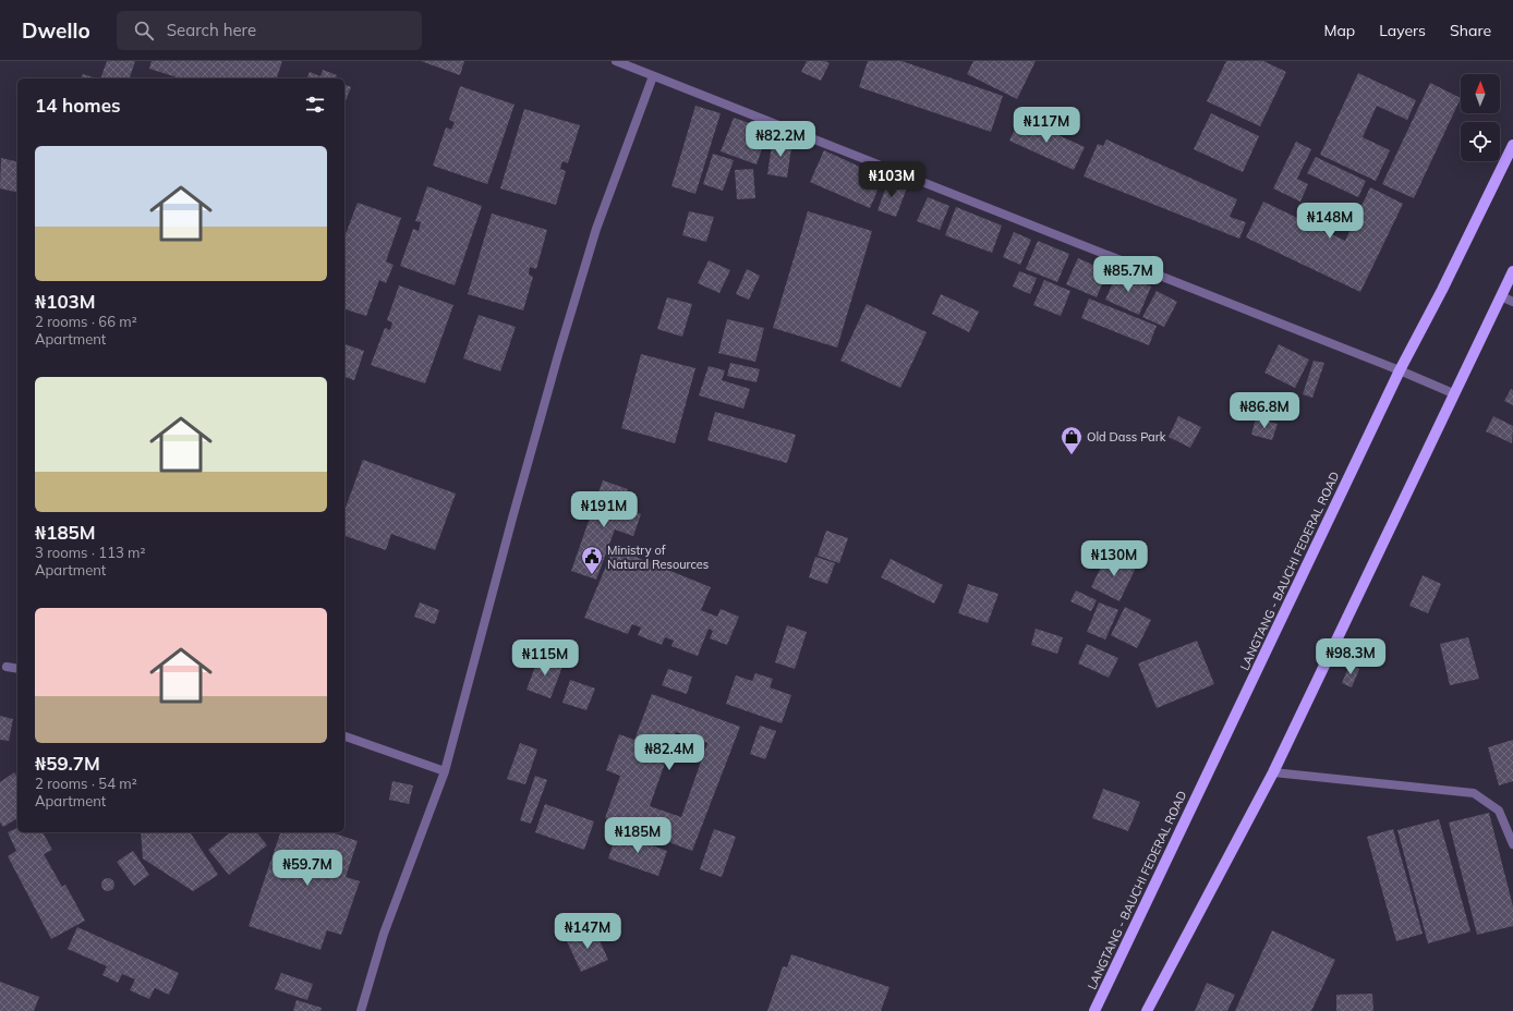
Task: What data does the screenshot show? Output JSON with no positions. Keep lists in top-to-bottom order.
{
  "streets": {
    "main road": ["LANGTANG - BAUCHI FEDERAL ROAD"]
  },
  "places": {
    "shop": ["Old Dass Park"],
    "public building": ["Ministry of Natural Resources"]
  },
  "north": "top",
  "page": {
    "header": "Dwello",
    "search": "Search here",
    "nav": ["Map", "Layers", "Share"],
    "heading": "14 homes",
    "price": [
      "₦117M",
      "₦82.2M",
      "₦103M",
      "₦148M",
      "₦85.7M",
      "₦86.8M",
      "₦191M",
      "₦130M",
      "₦98.3M",
      "₦115M",
      "₦82.4M",
      "₦185M",
      "₦59.7M",
      "₦147M"
    ],
    "list": [
      {
        "name": "₦103M",
        "note": "2 rooms · 66 m² · Apartment"
      },
      {
        "name": "₦185M",
        "note": "3 rooms · 113 m² · Apartment"
      },
      {
        "name": "₦59.7M",
        "note": "2 rooms · 54 m² · Apartment"
      }
    ]
  }
}
